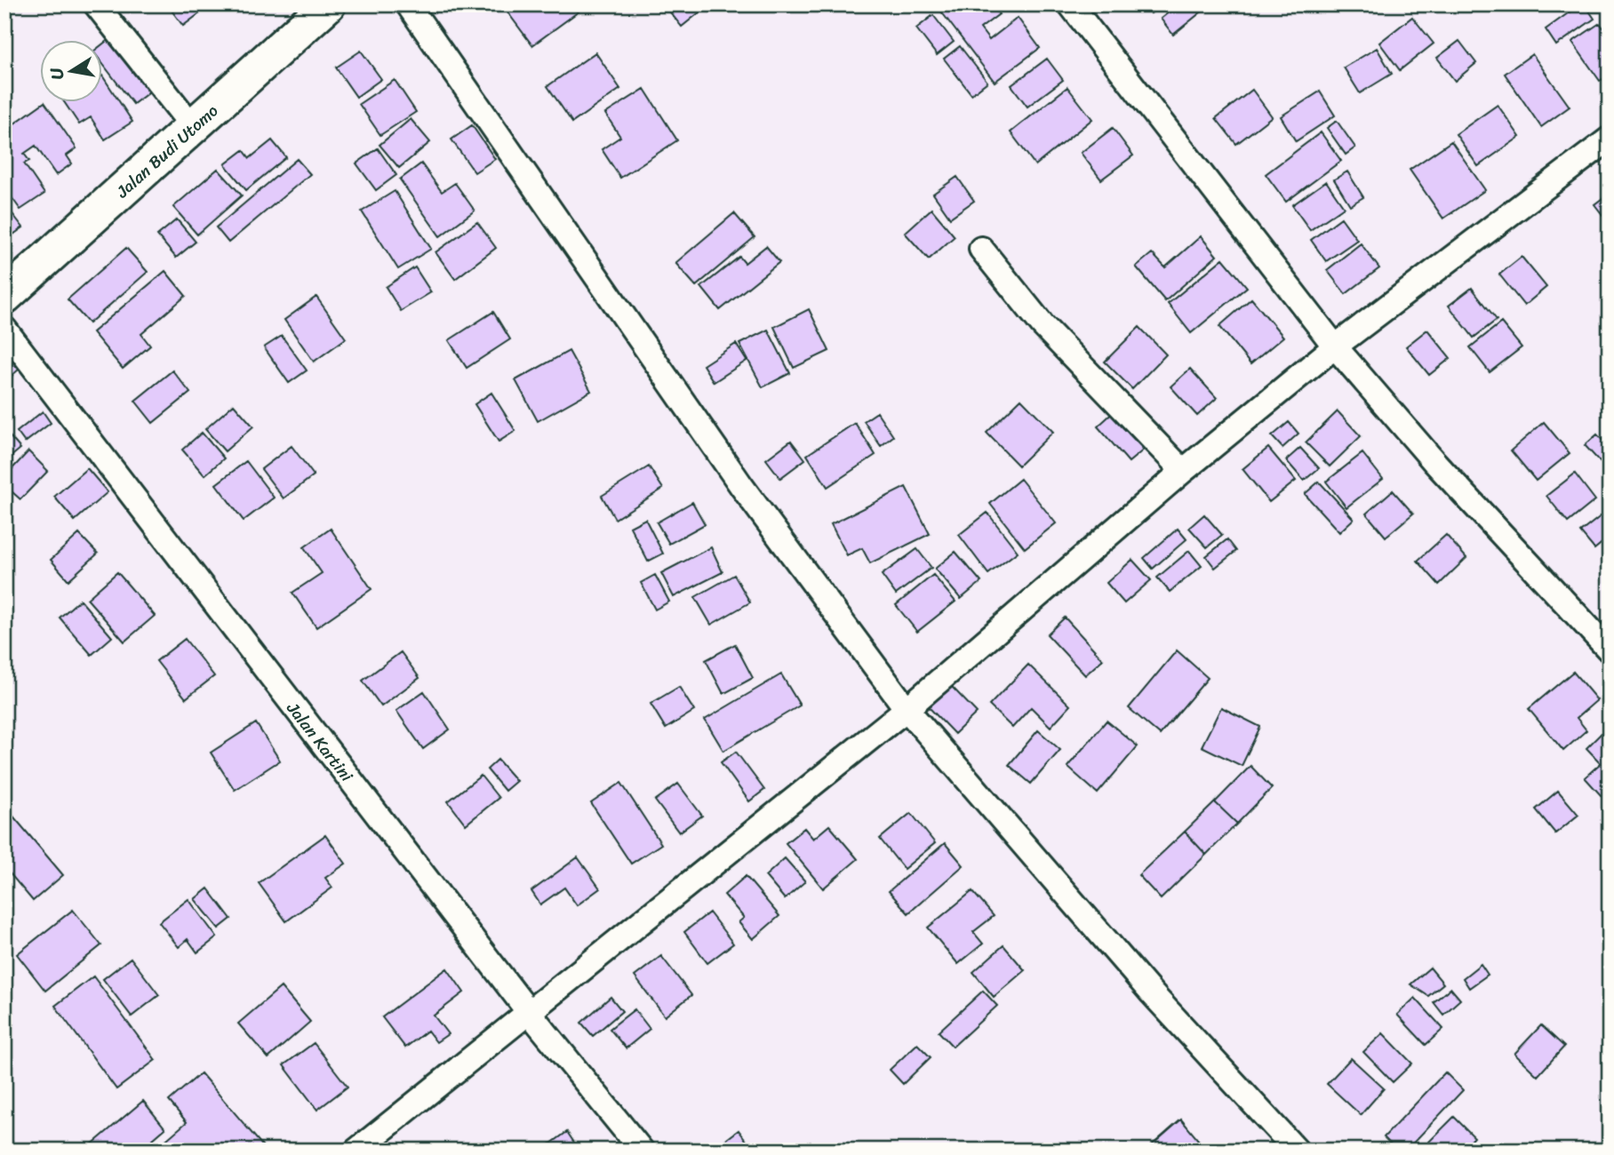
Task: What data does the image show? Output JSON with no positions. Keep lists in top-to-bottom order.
{
  "streets": {
    "main road": ["Jalan Budi Utomo"],
    "street": ["Jalan Kartini"]
  },
  "north": "left"
}
